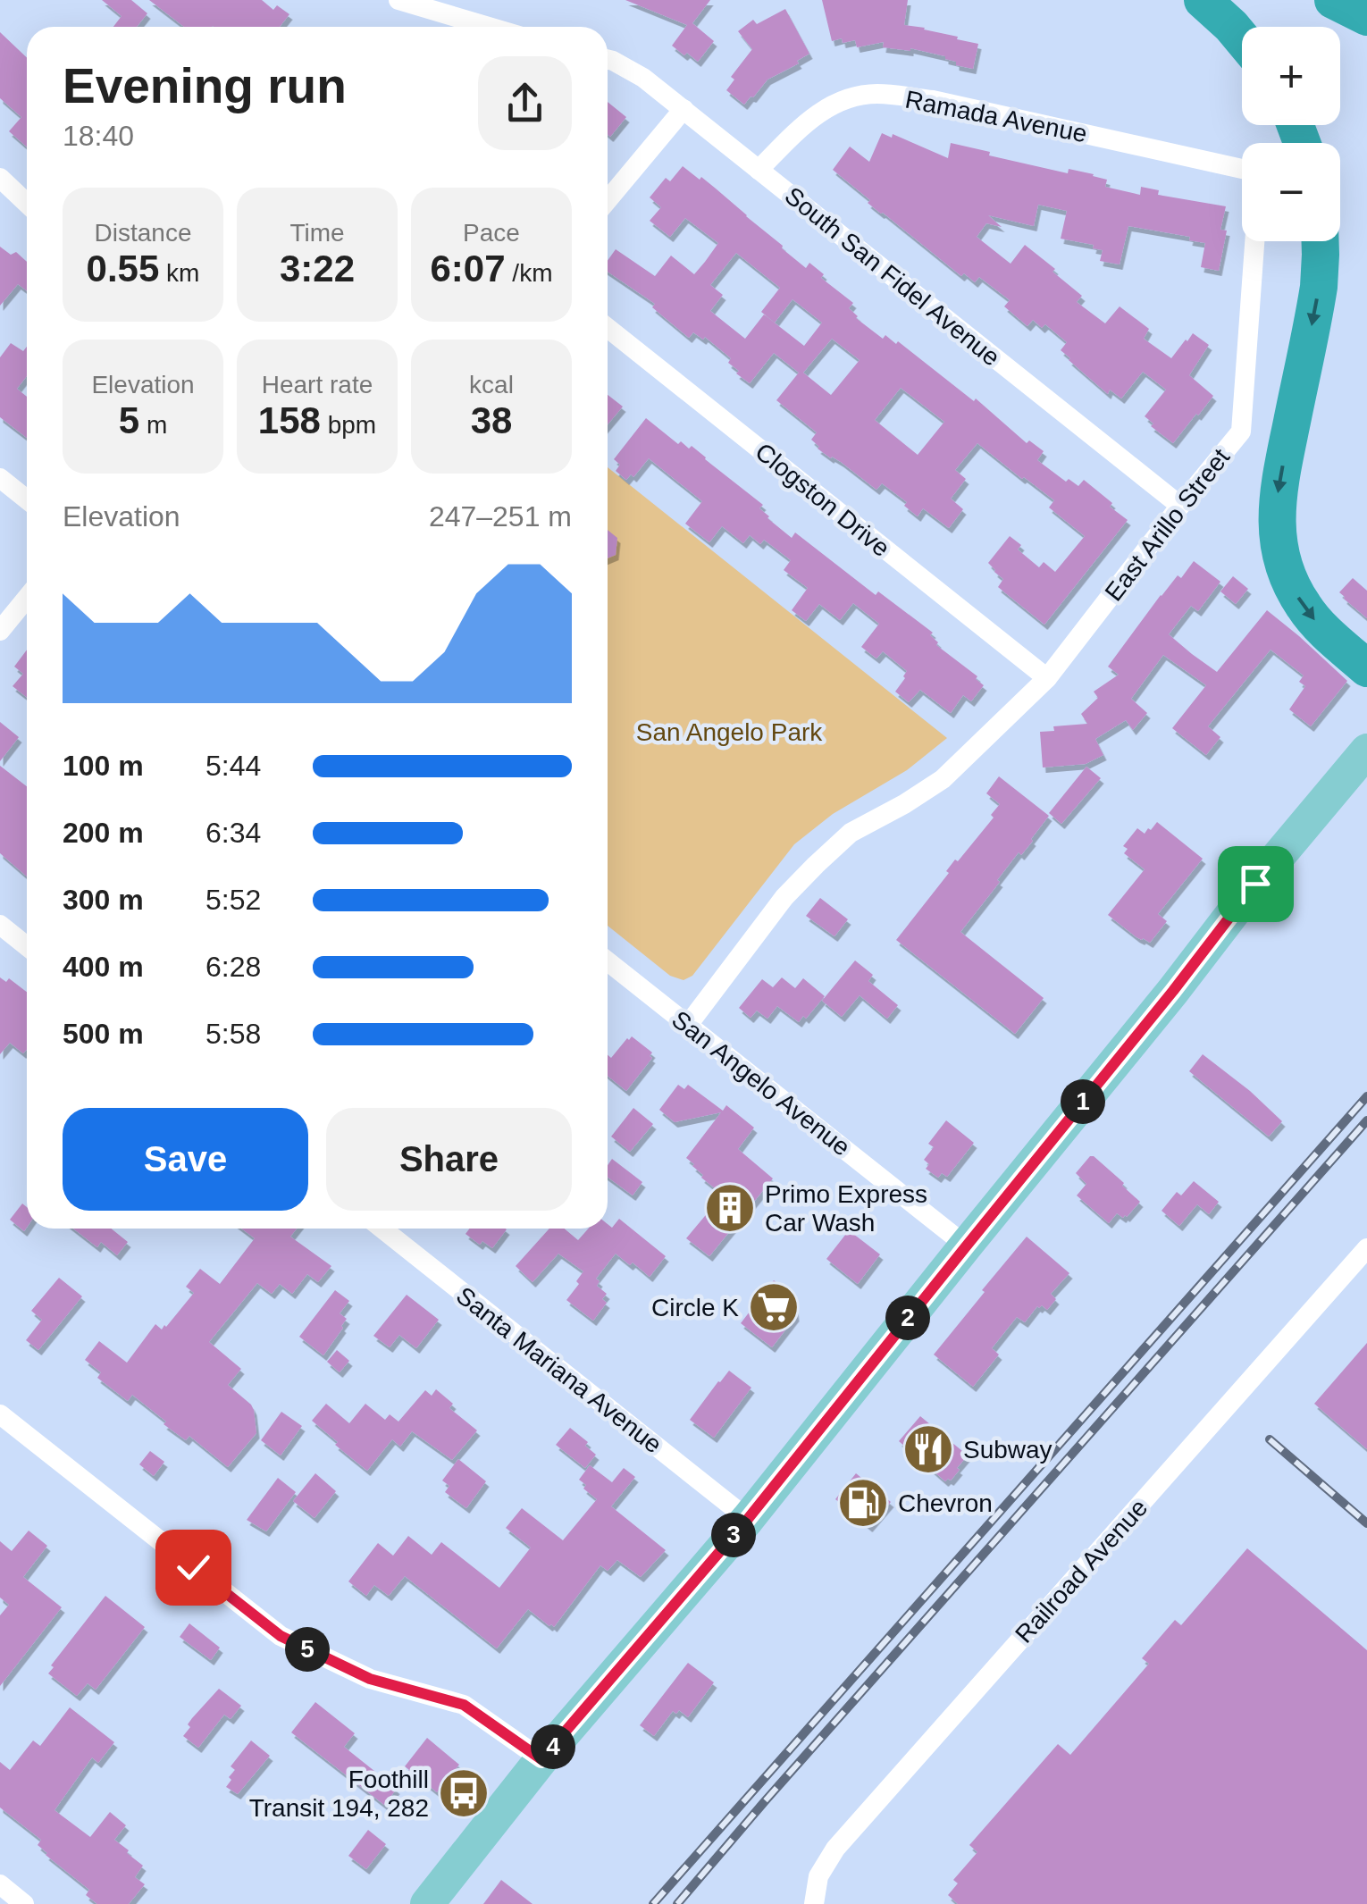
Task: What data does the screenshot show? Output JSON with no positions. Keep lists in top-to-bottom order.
{
  "streets": {
    "street": [
      "Ramada Avenue",
      "South San Fidel Avenue",
      "Clogston Drive",
      "East Arillo Street",
      "San Angelo Avenue",
      "Santa Mariana Avenue",
      "Railroad Avenue"
    ]
  },
  "crossings": [
    ["Ramada Avenue", "South San Fidel Avenue"],
    ["South San Fidel Avenue", "East Arillo Street"],
    ["Clogston Drive", "East Arillo Street"],
    ["East Arillo Street", "San Angelo Avenue"]
  ],
  "parks": ["San Angelo Park"],
  "places": {
    "building": ["Primo Express Car Wash"],
    "supermarket": ["Circle K"],
    "restaurant": ["Subway"],
    "fuel station": ["Chevron"],
    "bus stop": ["Foothill Transit 194, 282"]
  },
  "page": {
    "map_buttons": ["+", "−"],
    "heading": ["Evening run", "18:40"],
    "stats": [
      ["Distance", "0.55 km"],
      ["Time", "3:22"],
      ["Pace", "6:07 /km"],
      ["Elevation", "5 m"],
      ["Heart rate", "158 bpm"],
      ["kcal", "38"]
    ],
    "chart": ["Elevation", "247–251 m"],
    "list": [
      {
        "name": "100 m",
        "note": "5:44"
      },
      {
        "name": "200 m",
        "note": "6:34"
      },
      {
        "name": "300 m",
        "note": "5:52"
      },
      {
        "name": "400 m",
        "note": "6:28"
      },
      {
        "name": "500 m",
        "note": "5:58"
      }
    ],
    "pins": [
      "1",
      "2",
      "3",
      "5",
      "4"
    ],
    "buttons": ["Save", "Share"]
  }
}
